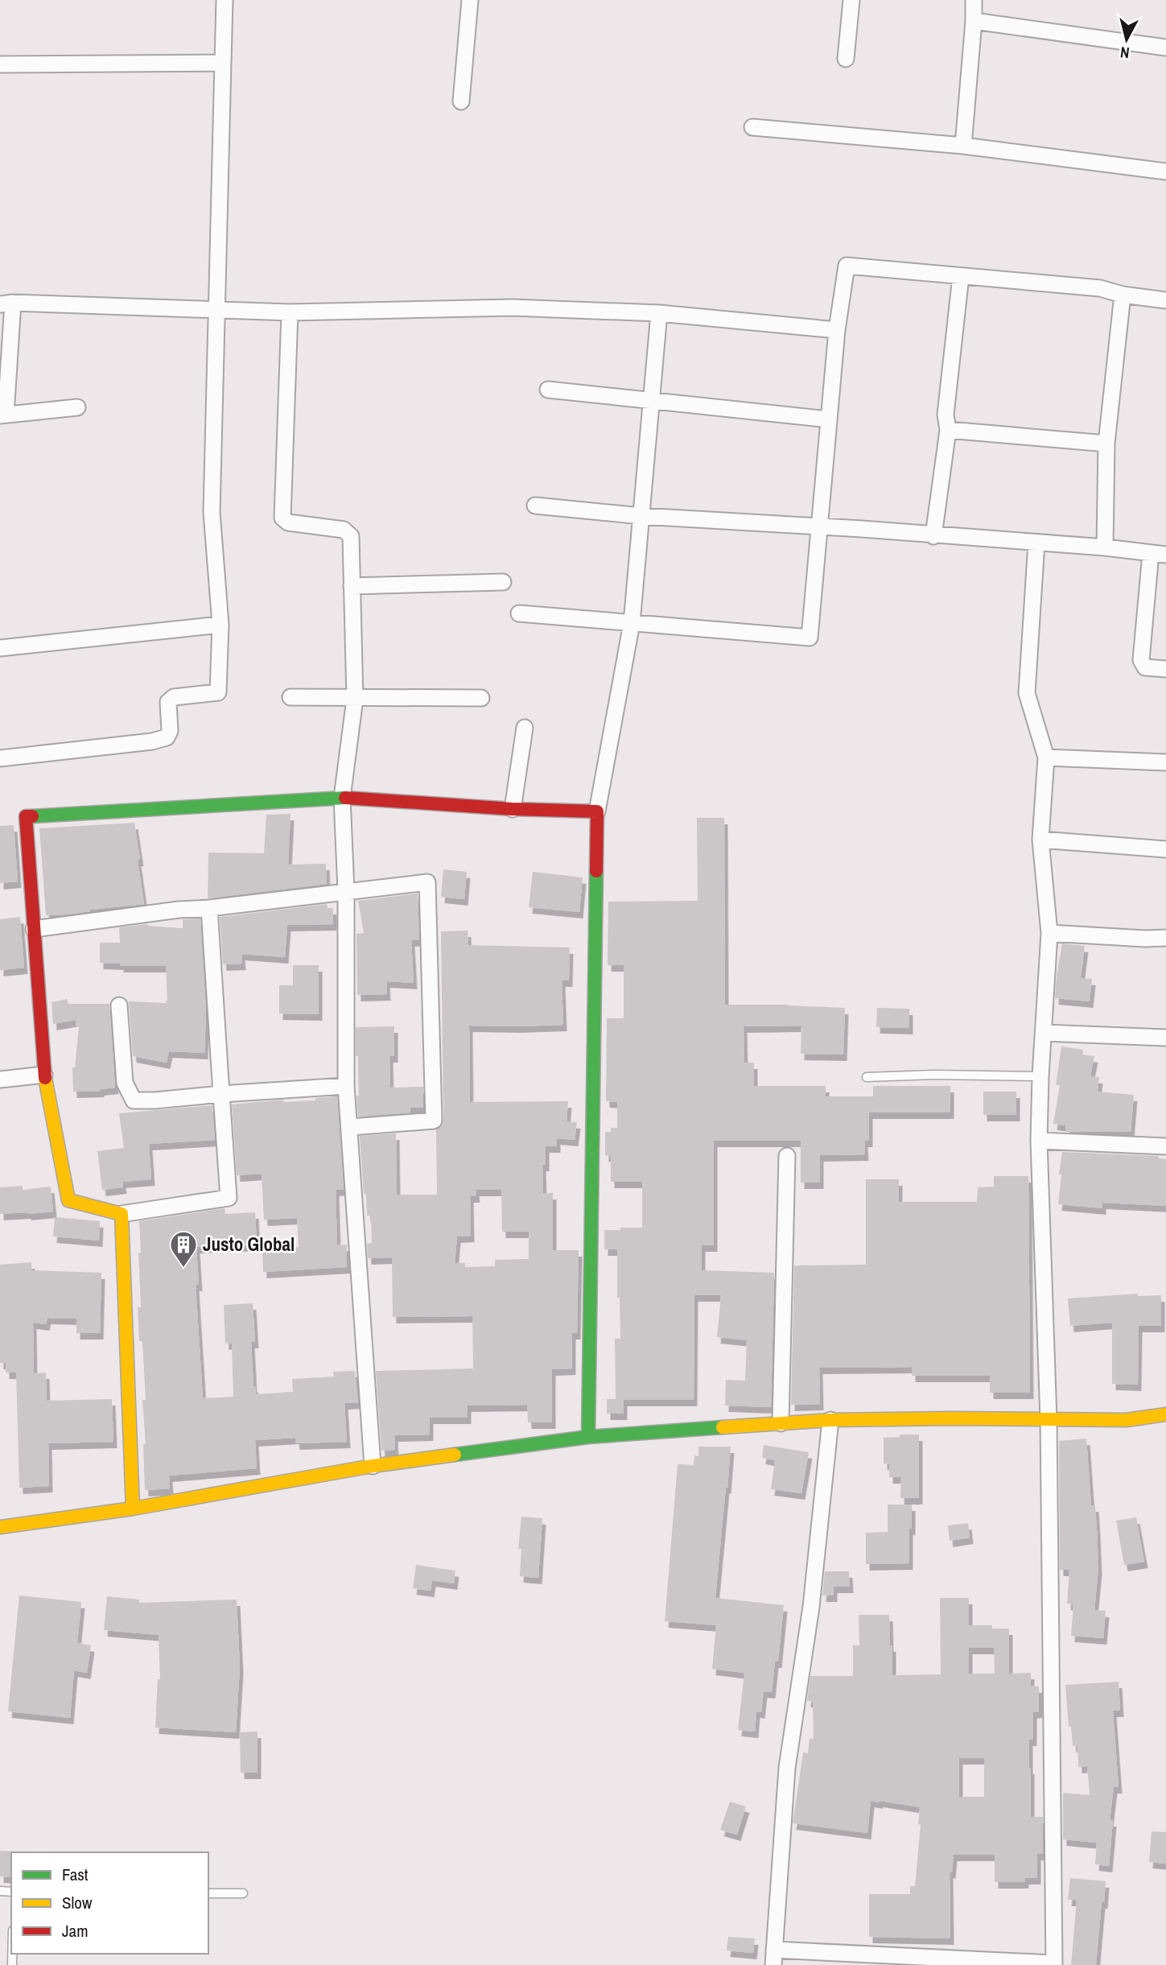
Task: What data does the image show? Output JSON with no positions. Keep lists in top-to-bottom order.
{
  "places": {
    "building": ["Justo Global"]
  },
  "legend": ["Fast", "Slow", "Jam"],
  "north": "bottom"
}
